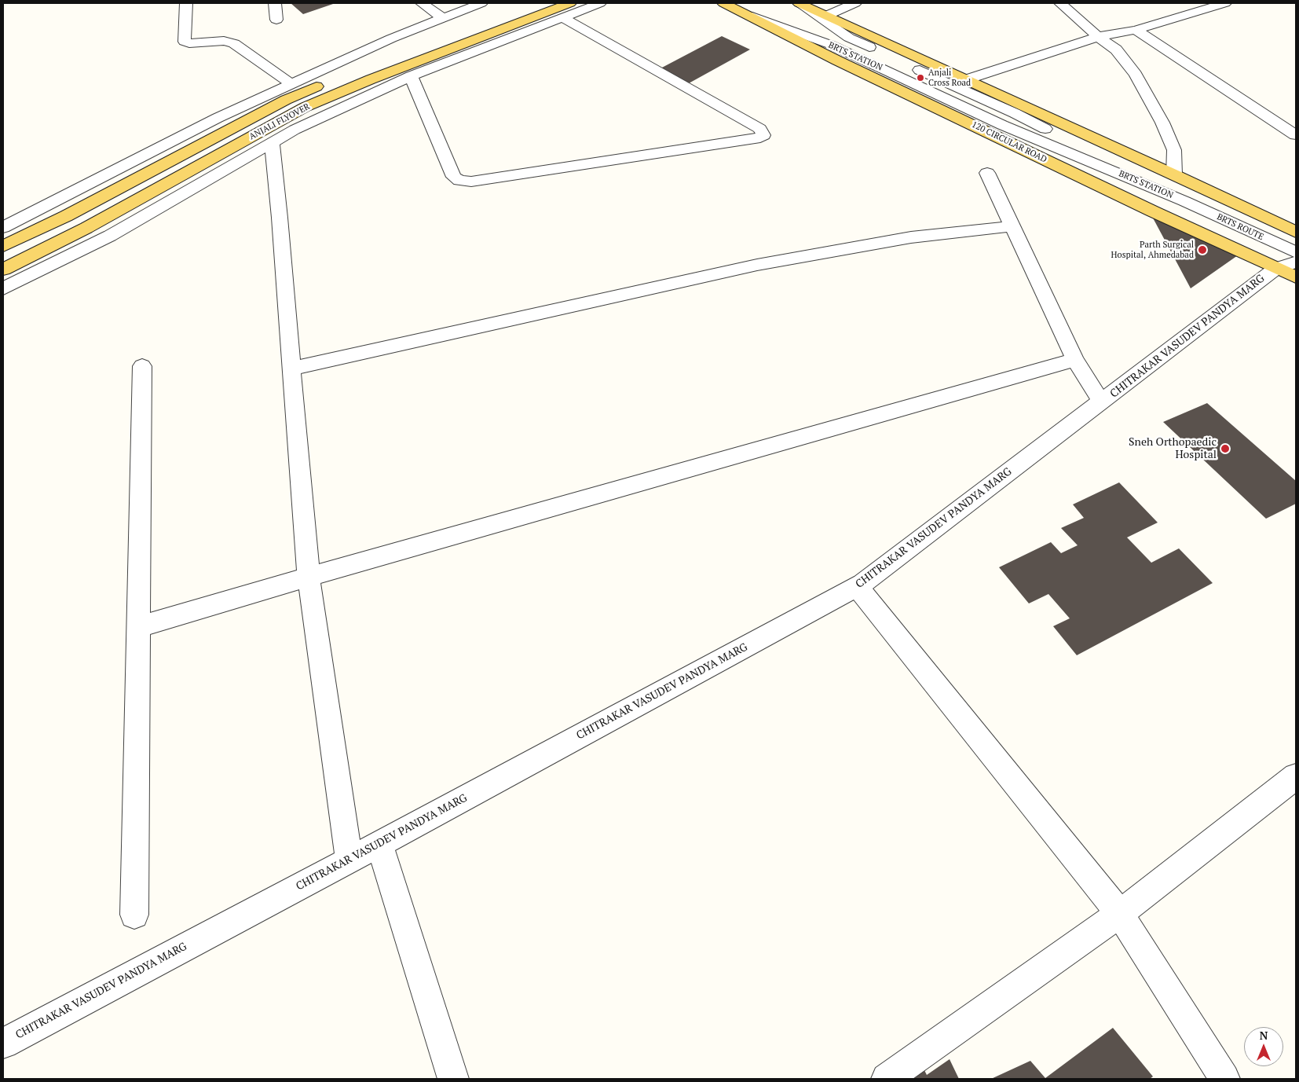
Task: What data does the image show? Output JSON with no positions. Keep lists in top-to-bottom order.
{
  "streets": {
    "main road": ["ANJALI FLYOVER", "120 CIRCULAR ROAD"],
    "street": ["BRTS STATION", "BRTS ROUTE", "CHITRAKAR VASUDEV PANDYA MARG"]
  },
  "crossings": [
    ["BRTS STATION", "120 CIRCULAR ROAD"],
    ["BRTS STATION", "BRTS ROUTE"],
    ["120 CIRCULAR ROAD", "CHITRAKAR VASUDEV PANDYA MARG"]
  ],
  "places": ["Anjali Cross Road", "Parth Surgical Hospital, Ahmedabad", "Sneh Orthopaedic Hospital"],
  "north": "top"
}
